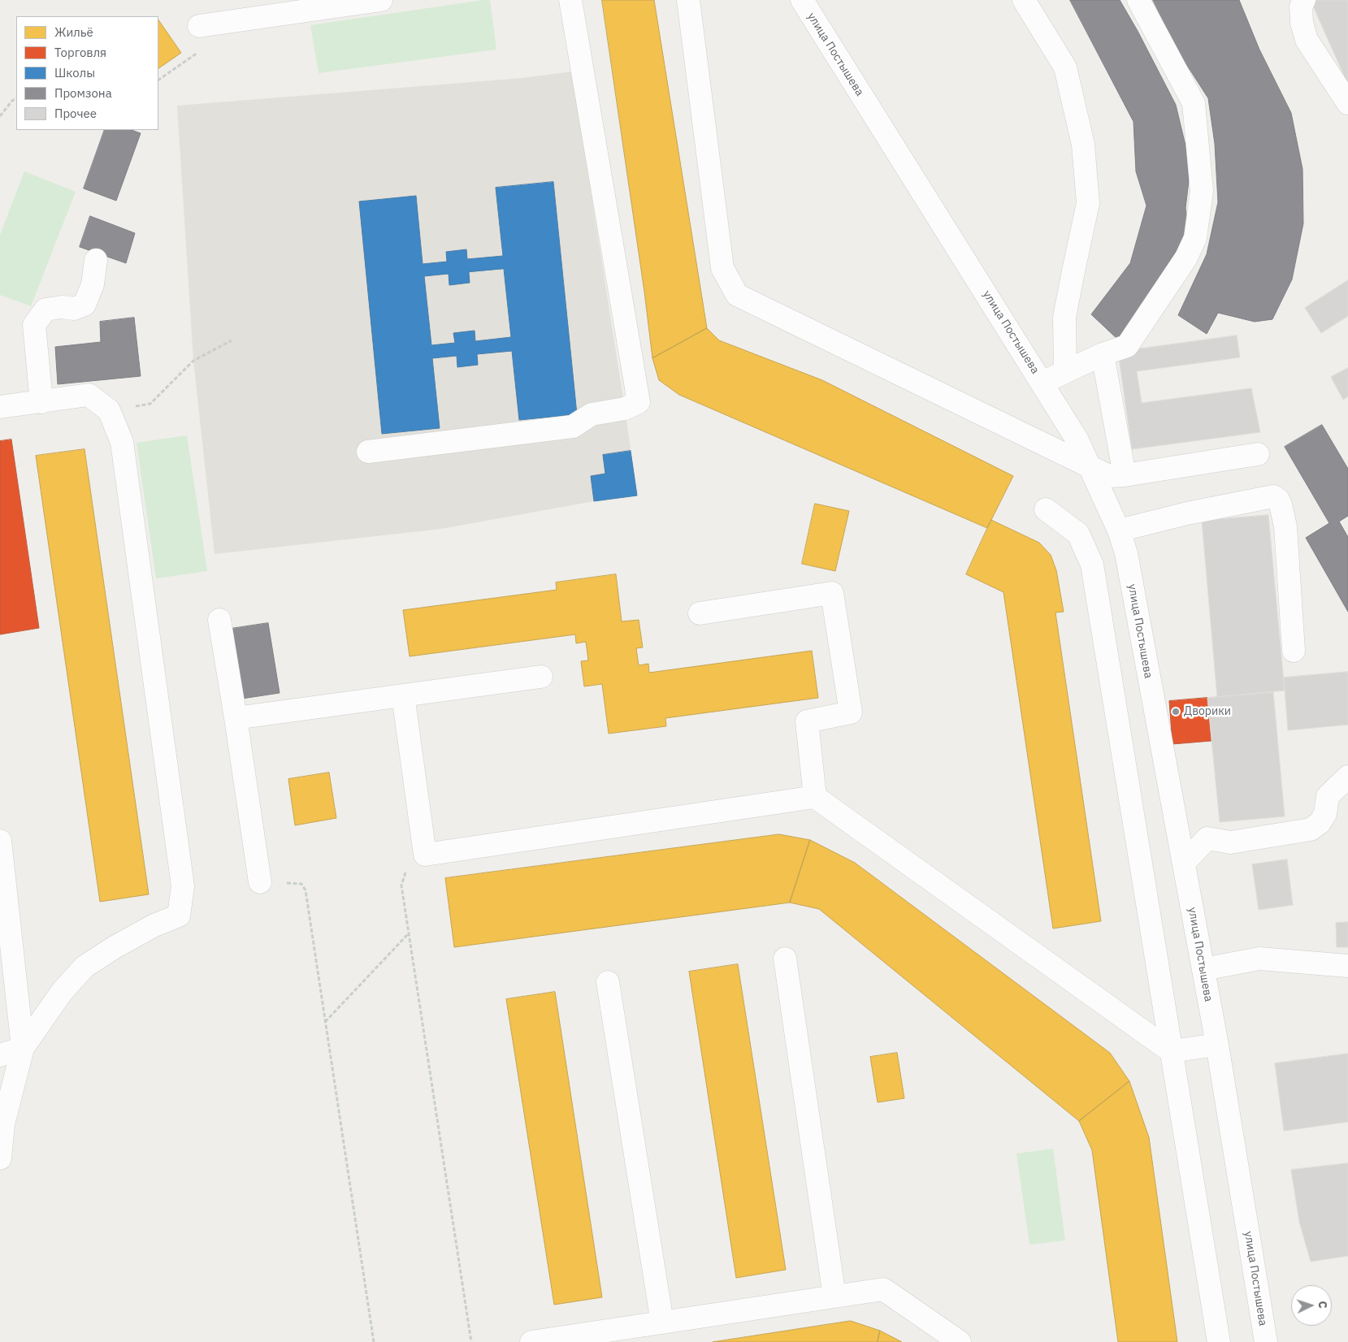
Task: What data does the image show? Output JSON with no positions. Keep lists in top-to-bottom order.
{
  "streets": {
    "street": ["улица Постышева"]
  },
  "places": ["Дворики"],
  "legend": [
    "Жильё",
    "Торговля",
    "Школы",
    "Промзона",
    "Прочее"
  ],
  "north": "right"
}
